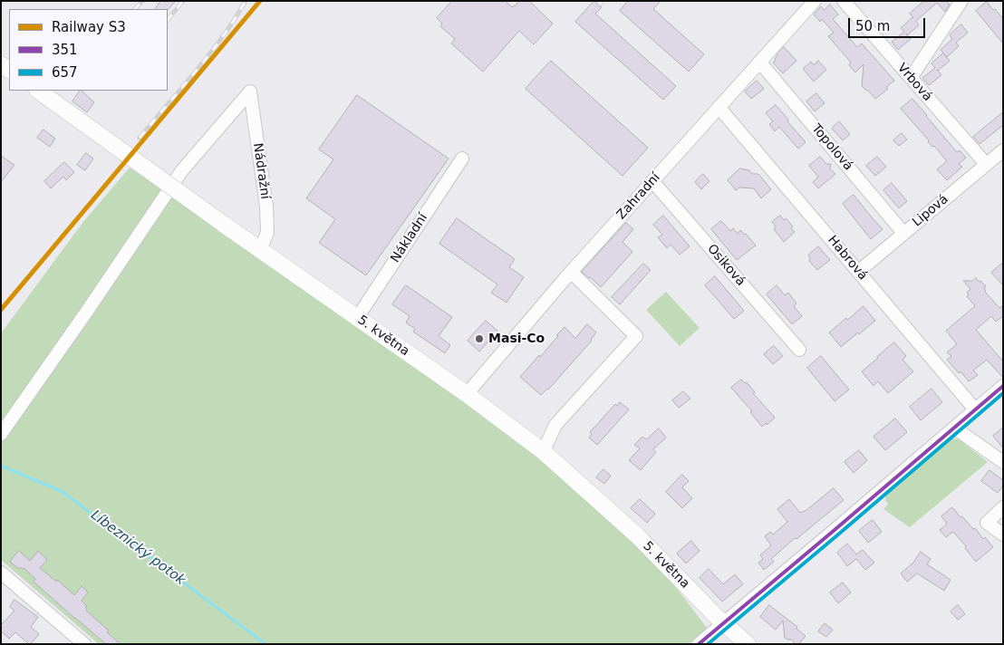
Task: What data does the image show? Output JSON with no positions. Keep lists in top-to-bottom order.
{
  "streets": {
    "main road": ["5. května"],
    "street": [
      "Vrbová",
      "Topolová",
      "Nádražní",
      "Zahradní",
      "Lipová",
      "Nákladní",
      "Habrová",
      "Osiková"
    ]
  },
  "crossings": [
    ["Vrbová", "Lipová"],
    ["Topolová", "Zahradní"],
    ["Topolová", "Lipová"],
    ["Nádražní", "5. května"],
    ["Zahradní", "Habrová"],
    ["Zahradní", "Osiková"],
    ["Zahradní", "5. května"],
    ["Lipová", "Habrová"],
    ["Nákladní", "5. května"]
  ],
  "water": ["Líbeznický potok"],
  "places": ["Masi-Co"],
  "lines": ["rail line S3", "transit line 351", "transit line 657"],
  "legend": ["Railway S3", "351", "657"],
  "scale_bar": "50 m"
}
